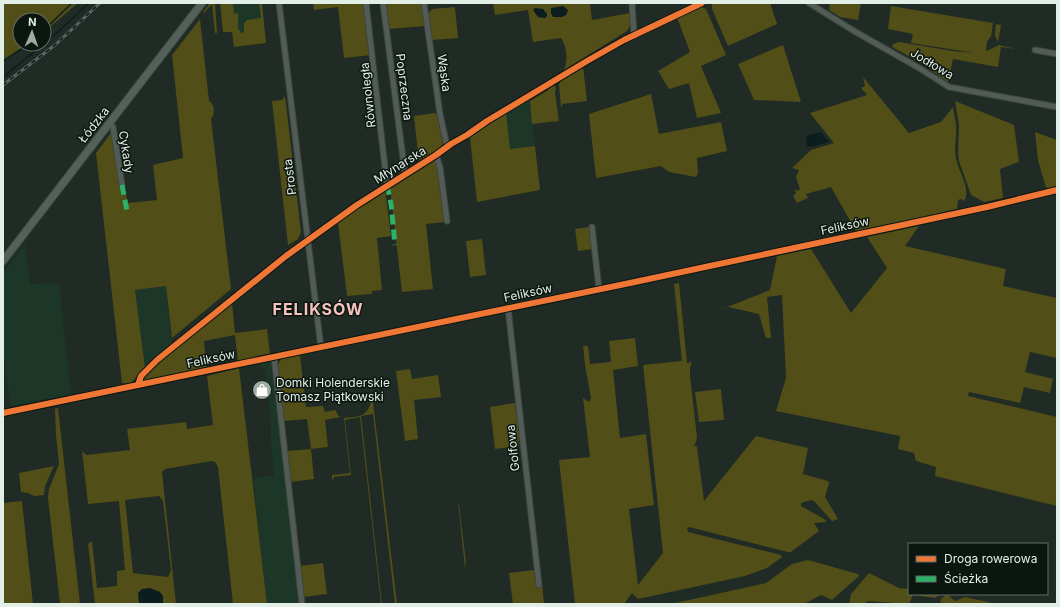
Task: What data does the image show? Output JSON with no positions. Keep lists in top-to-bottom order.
{
  "streets": {
    "main road": ["Łódzka"],
    "street": [
      "Jodłowa",
      "Wąska",
      "Poprzeczna",
      "Równoległa",
      "Cykady",
      "Młynarska",
      "Prosta",
      "Feliksów",
      "Golfowa"
    ]
  },
  "crossings": [
    ["Wąska", "Młynarska"],
    ["Poprzeczna", "Młynarska"],
    ["Równoległa", "Młynarska"],
    ["Łódzka", "Cykady"],
    ["Młynarska", "Prosta"],
    ["Młynarska", "Feliksów"],
    ["Prosta", "Feliksów"],
    ["Feliksów", "Golfowa"]
  ],
  "districts": ["FELIKSÓW"],
  "places": {
    "shop": ["Domki Holenderskie Tomasz Piątkowski"]
  },
  "legend": ["Droga rowerowa", "Ścieżka"],
  "north": "top"
}
